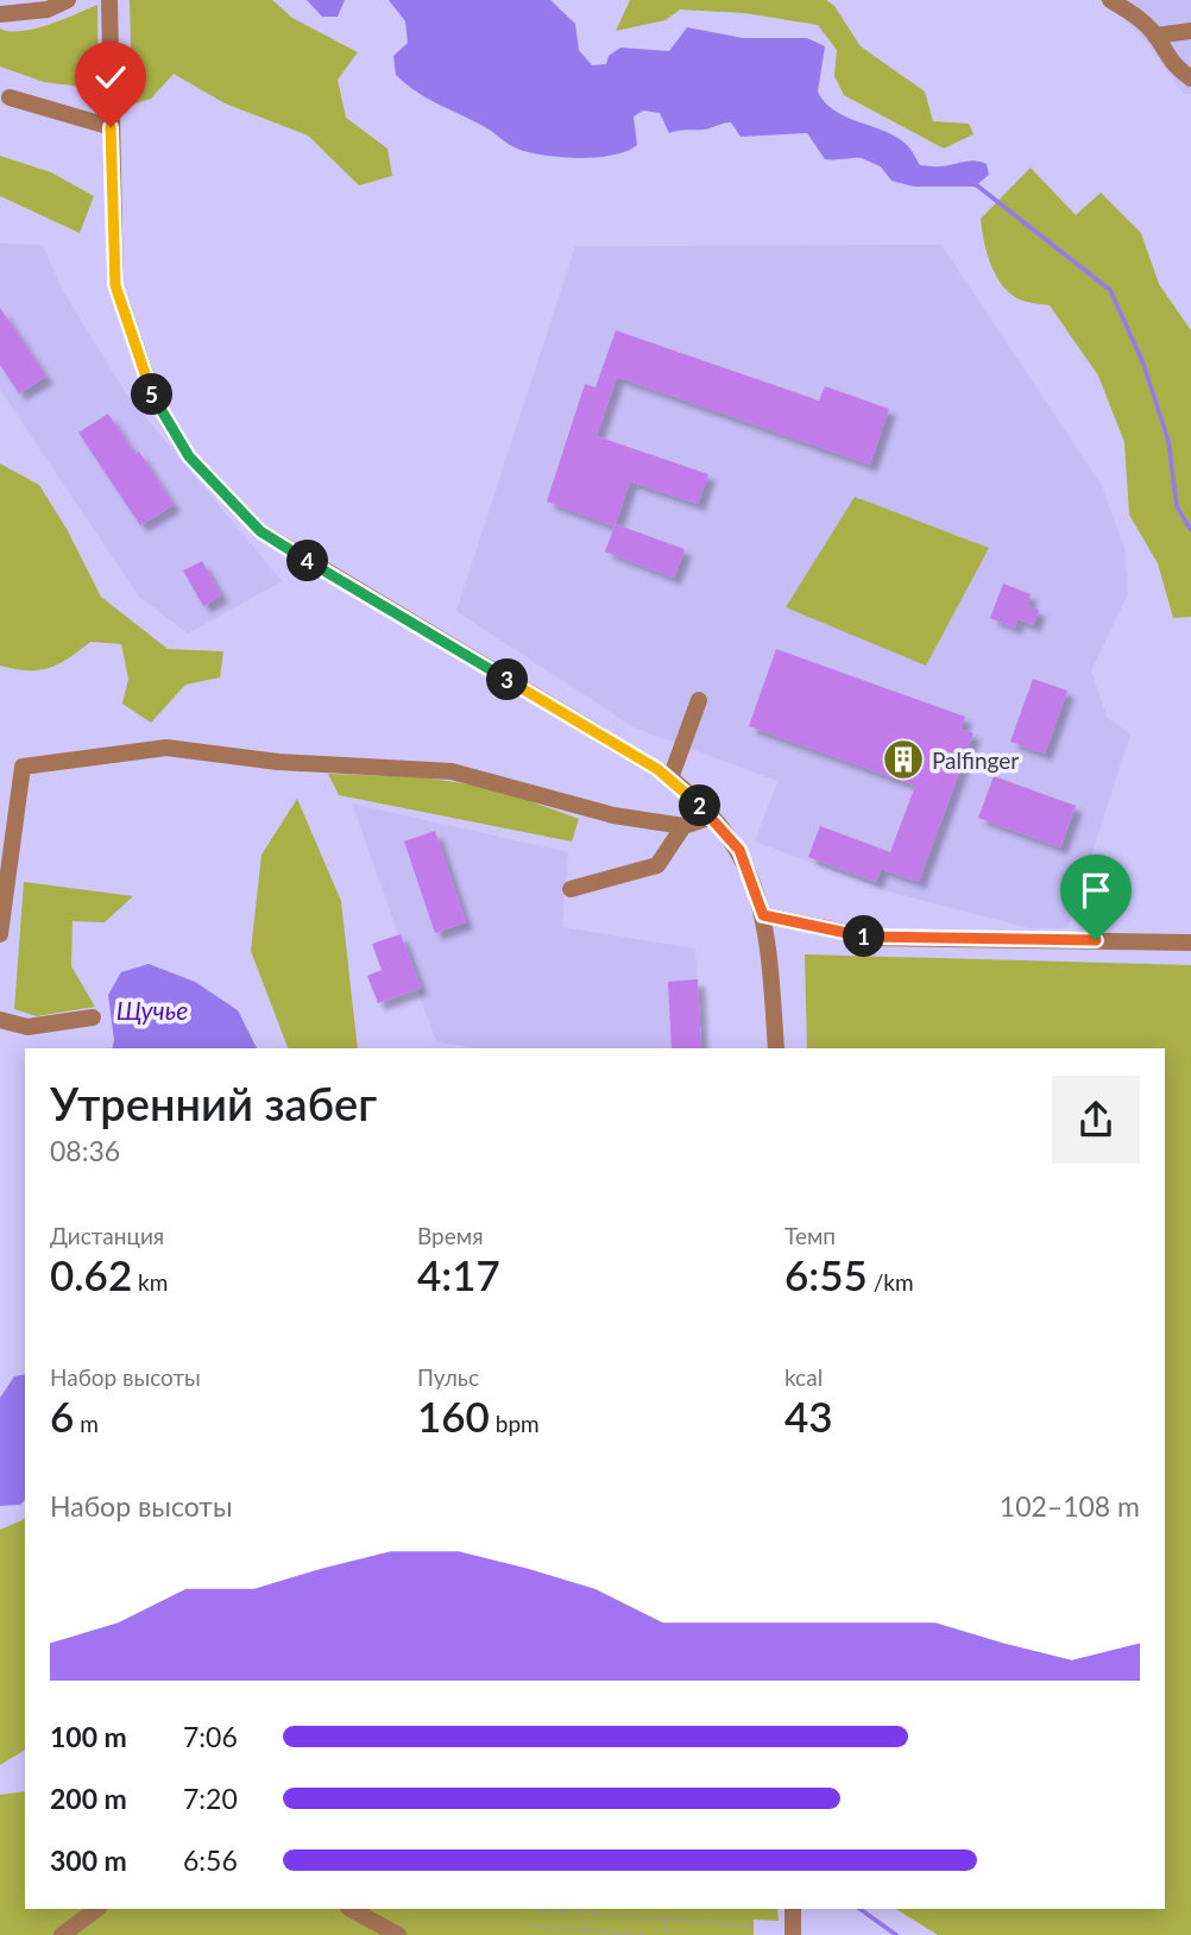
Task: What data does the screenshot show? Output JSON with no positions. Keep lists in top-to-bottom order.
{
  "water": ["Щучье"],
  "places": {
    "building": ["Palfinger"]
  },
  "page": {
    "pins": [
      "5",
      "4",
      "3",
      "2",
      "1"
    ],
    "heading": ["Утренний забег", "08:36"],
    "stats": [
      ["Дистанция", "0.62 km"],
      ["Время", "4:17"],
      ["Темп", "6:55 /km"],
      ["Набор высоты", "6 m"],
      ["Пульс", "160 bpm"],
      ["kcal", "43"]
    ],
    "chart": ["Набор высоты", "102–108 m"],
    "list": [
      {
        "name": "100 m",
        "note": "7:06"
      },
      {
        "name": "200 m",
        "note": "7:20"
      },
      {
        "name": "300 m",
        "note": "6:56"
      }
    ]
  }
}
